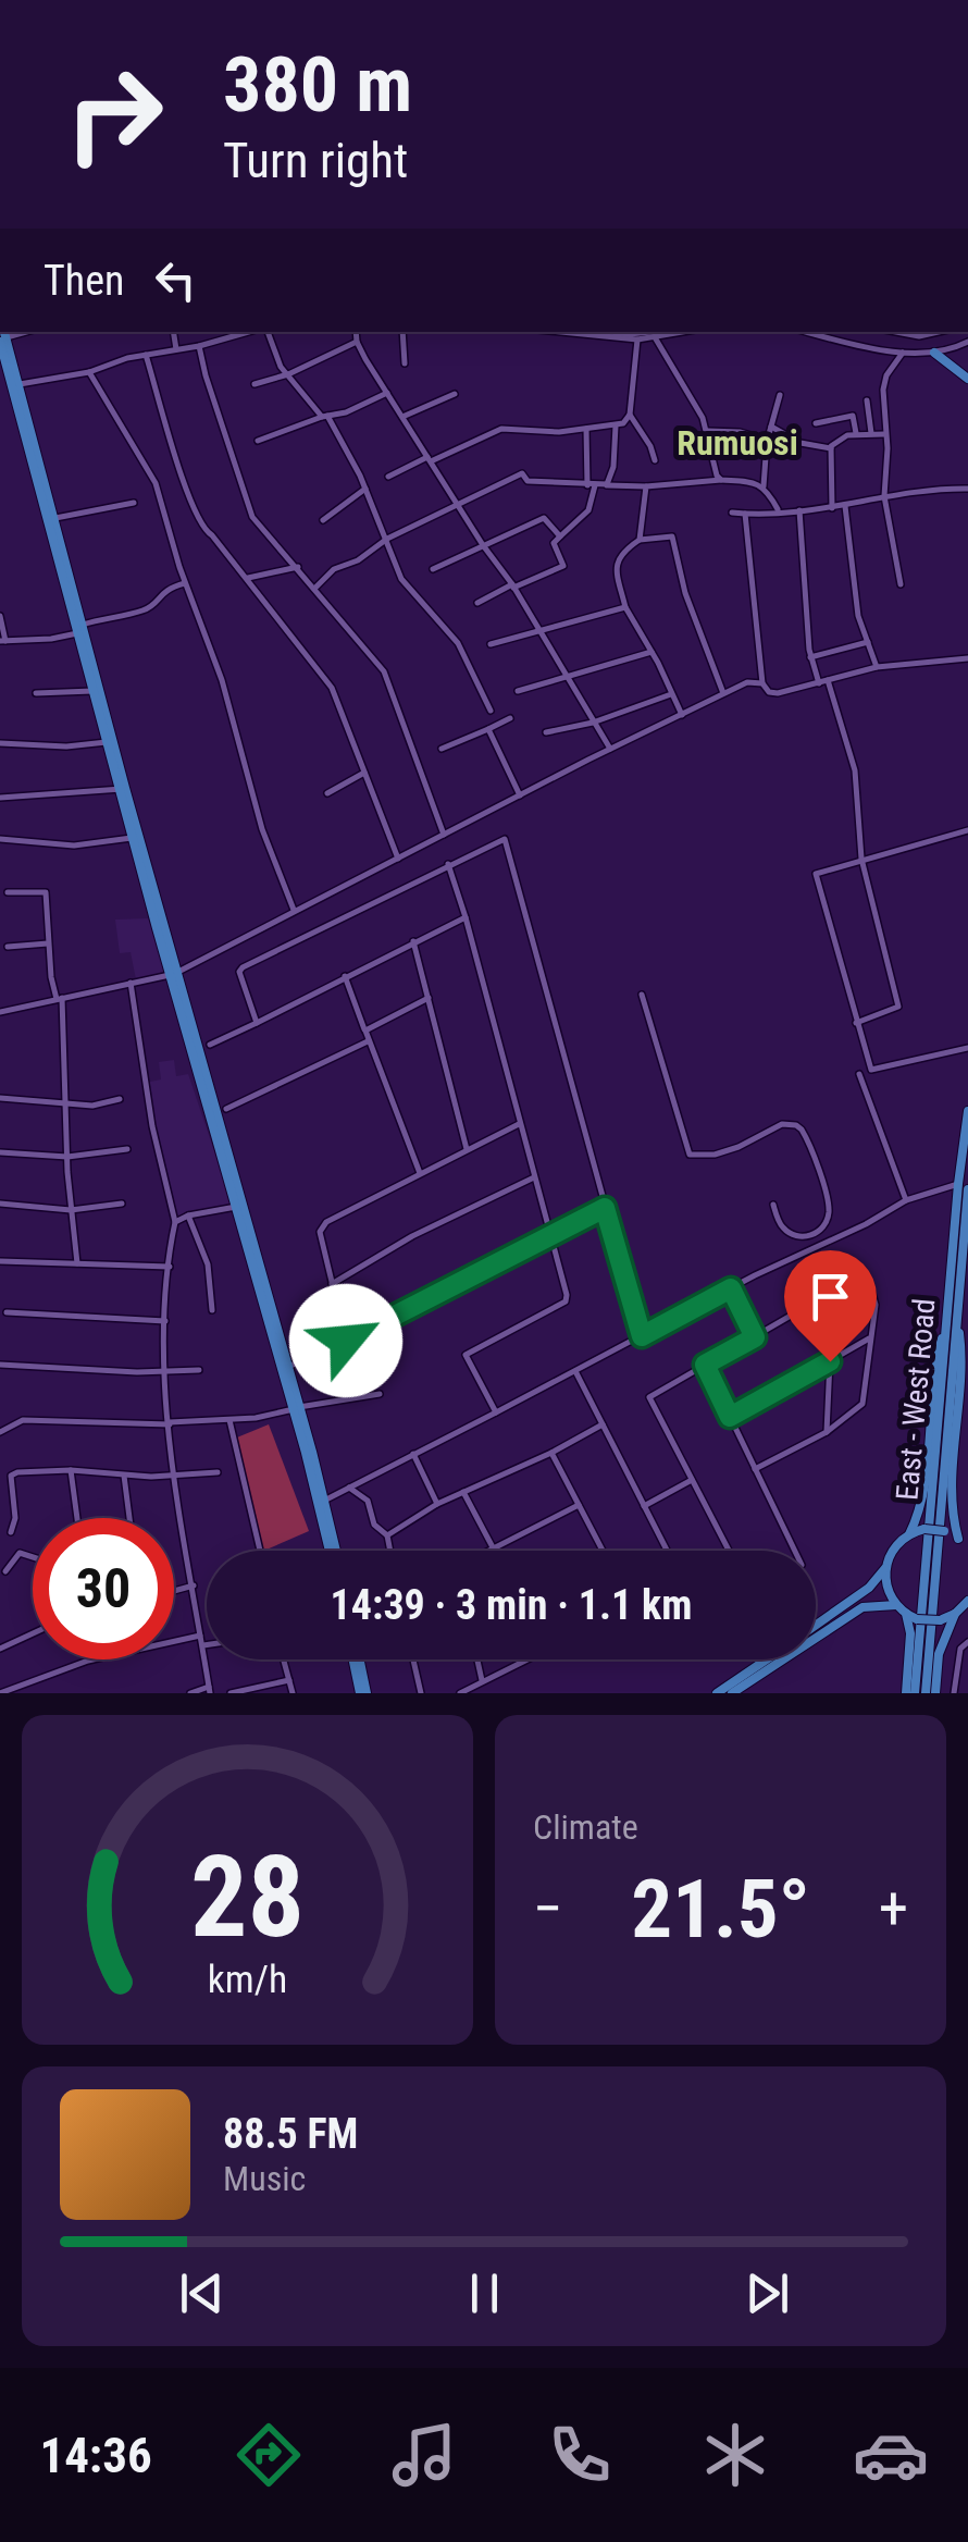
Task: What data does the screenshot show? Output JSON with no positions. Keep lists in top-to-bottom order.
{
  "streets": {
    "main road": ["East - West Road"]
  },
  "districts": ["Rumuosi"],
  "page": {
    "turn": ["380 m", "Turn right"],
    "then": "Then",
    "limit": "30",
    "trip": "14:39 · 3 min · 1.1 km",
    "tile": "Climate",
    "heat": ["−", "21.5°", "+"],
    "song": ["88.5 FM", "Music"],
    "tabs": "14:36",
    "gauge": ["28", "km/h"]
  }
}
